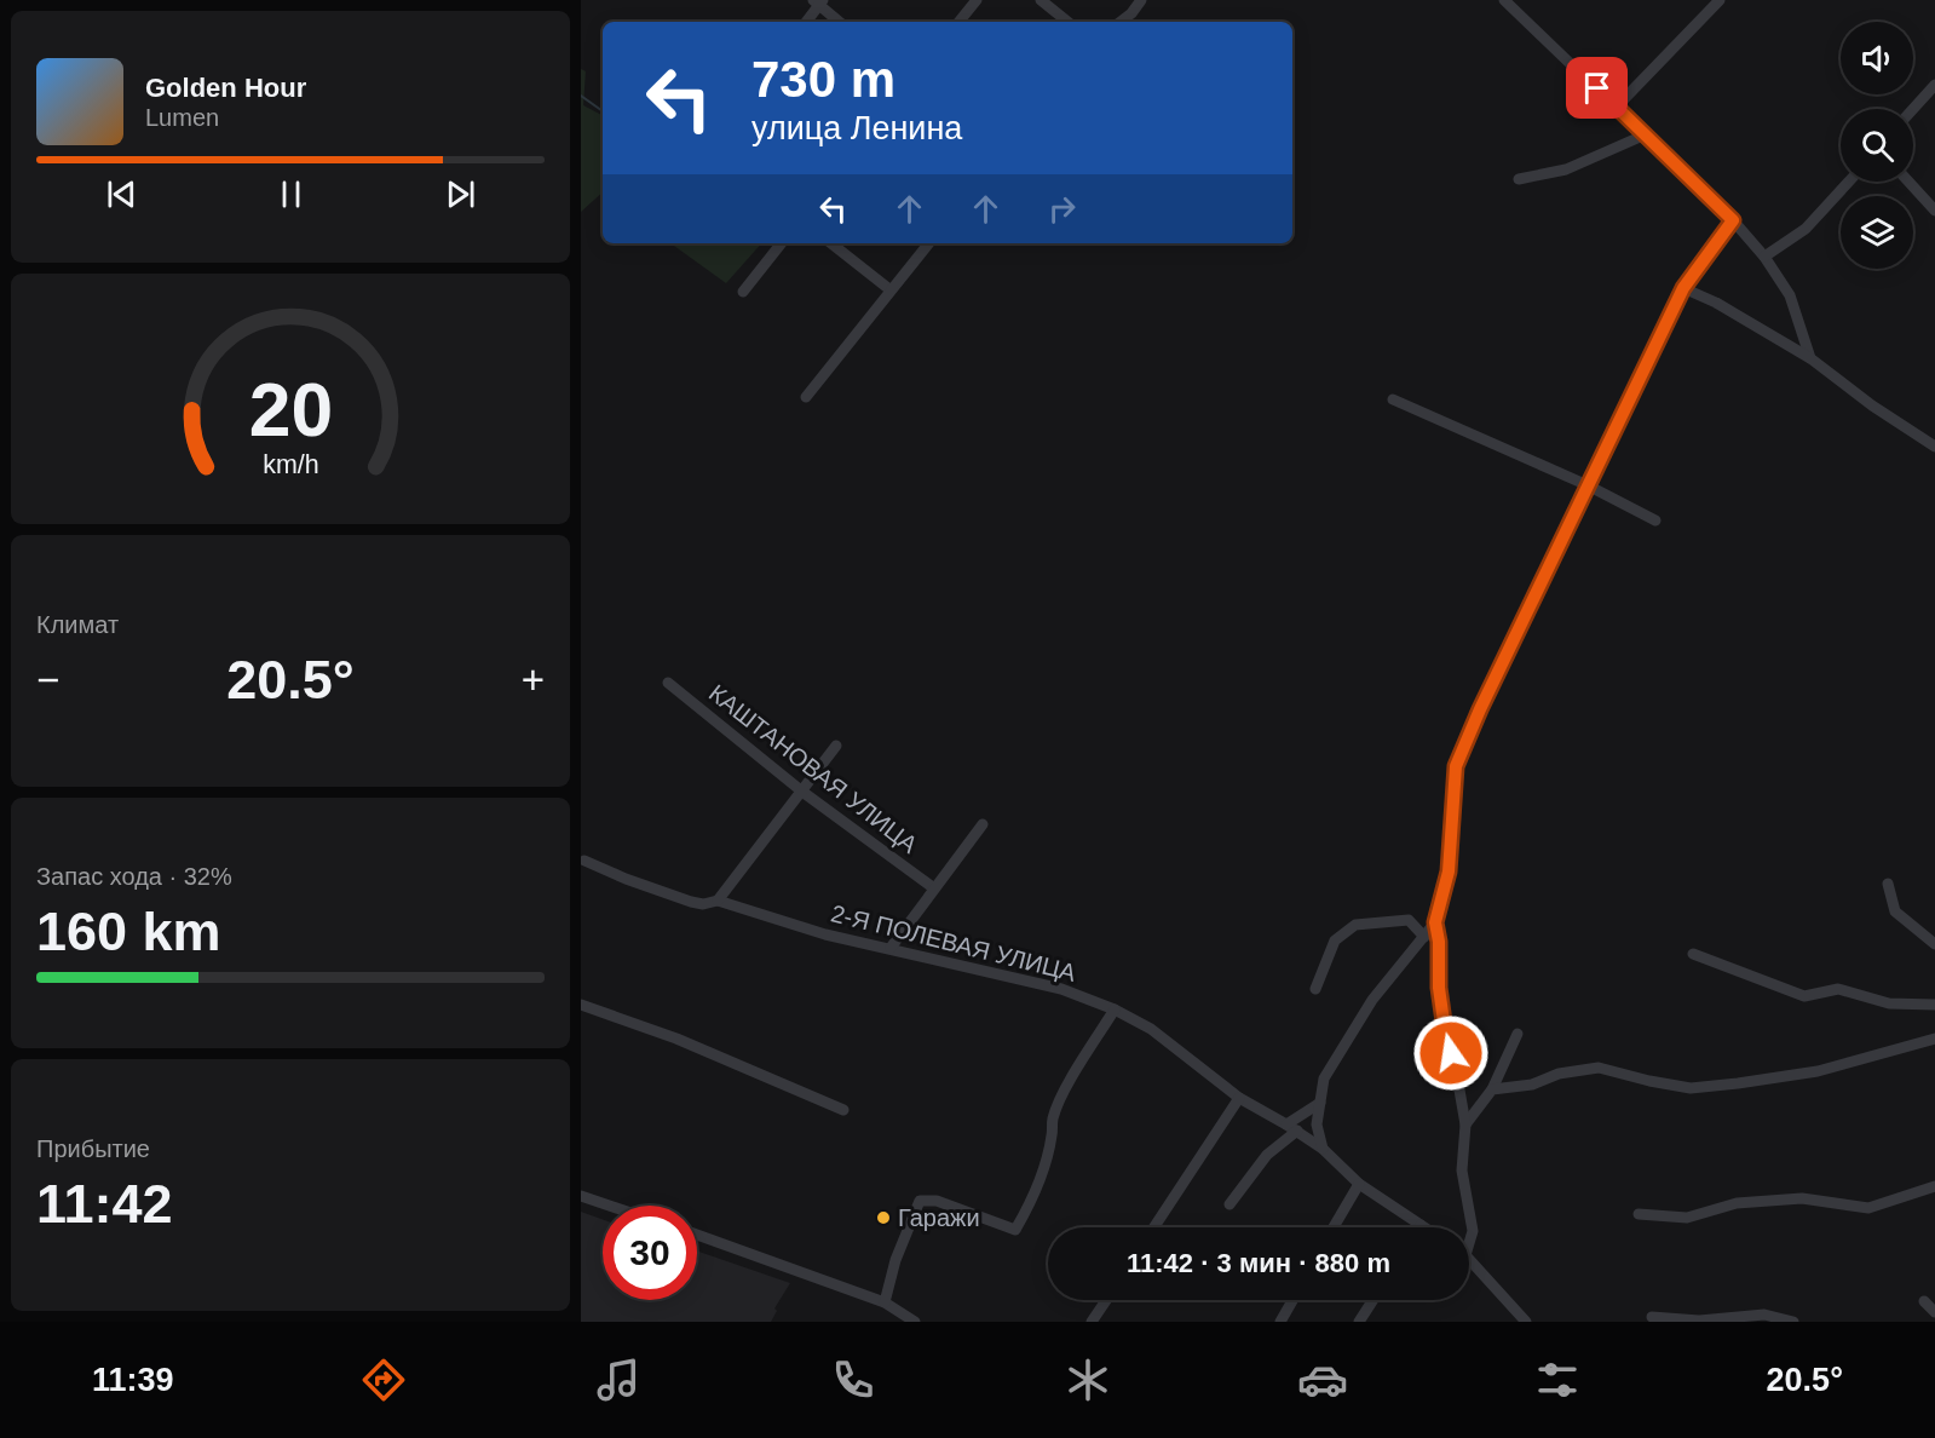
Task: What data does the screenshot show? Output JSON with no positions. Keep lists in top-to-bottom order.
{
  "streets": {
    "street": ["КАШТАНОВАЯ УЛИЦА", "2-Я ПОЛЕВАЯ УЛИЦА"]
  },
  "places": ["Гаражи"],
  "page": {
    "turn": ["730 m", "улица Ленина"],
    "song": ["Golden Hour", "Lumen"],
    "tile": [
      "Климат",
      ["Запас хода · 32%", "160 km"],
      ["Прибытие", "11:42"]
    ],
    "heat": ["−", "20.5°", "+"],
    "limit": "30",
    "trip": "11:42 · 3 мин · 880 m",
    "tabs": ["11:39", "20.5°"],
    "gauge": ["20", "km/h"]
  }
}
